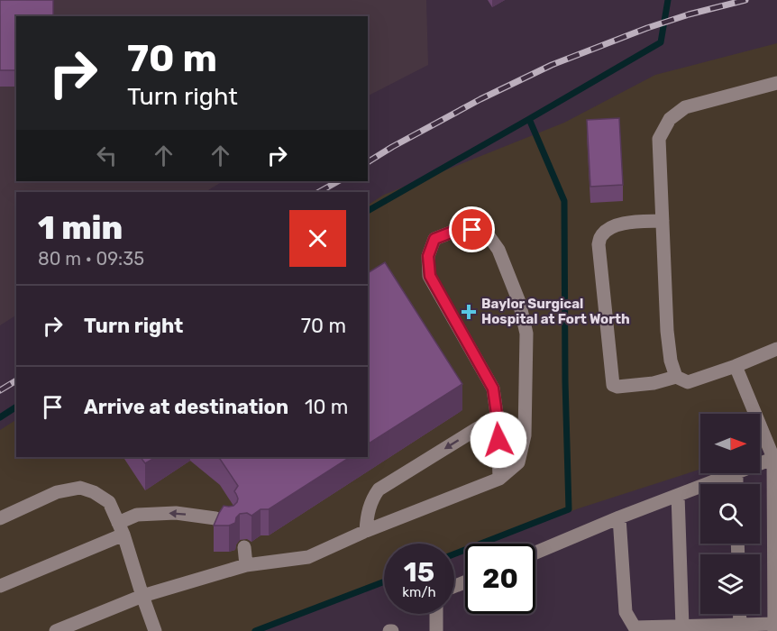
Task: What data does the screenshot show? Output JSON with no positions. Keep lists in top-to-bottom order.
{
  "places": {
    "health": ["Baylor Surgical Hospital at Fort Worth"]
  },
  "north": "right",
  "page": {
    "turn": ["70 m", "Turn right"],
    "heading": ["1 min", "80 m · 09:35"],
    "list": [
      {
        "name": "Turn right",
        "value": "70 m"
      },
      {
        "name": "Arrive at destination",
        "value": "10 m"
      }
    ],
    "speed": "15 km/h",
    "limit": "20"
  }
}
